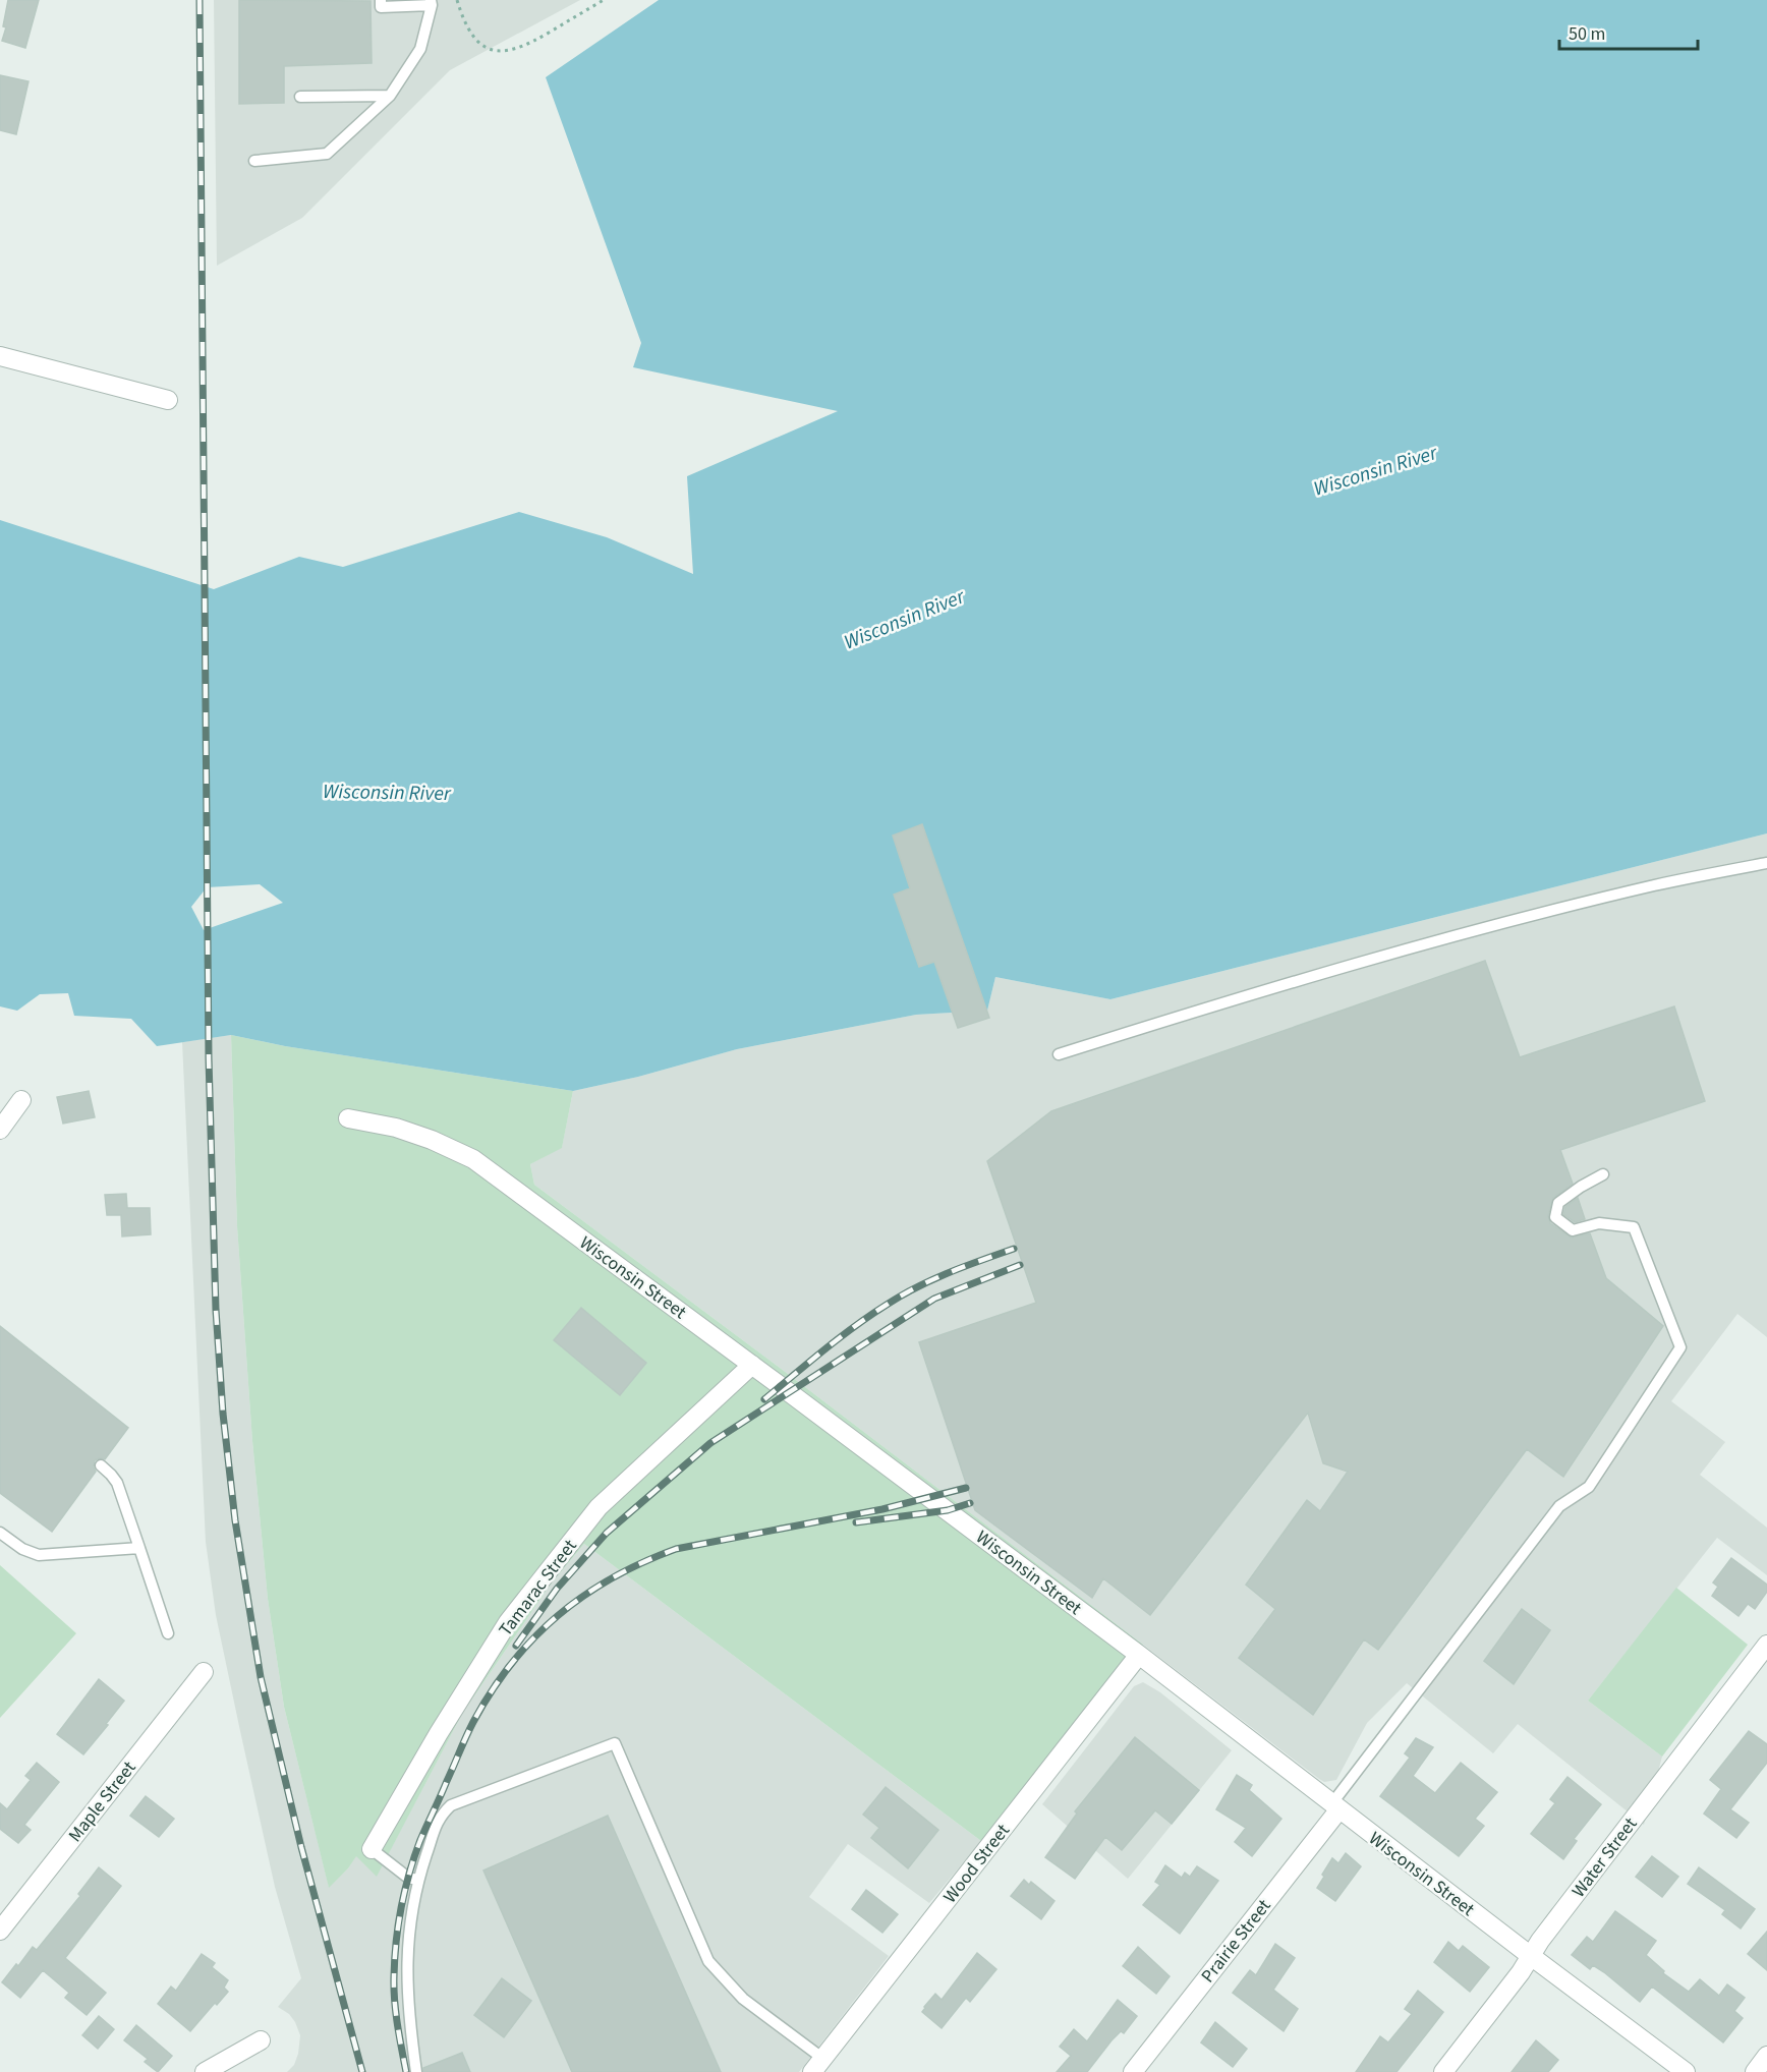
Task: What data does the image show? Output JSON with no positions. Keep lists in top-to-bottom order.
{
  "streets": {
    "street": [
      "Wisconsin Street",
      "Tamarac Street",
      "Maple Street",
      "Water Street",
      "Wood Street",
      "Prairie Street"
    ]
  },
  "crossings": [
    ["Wisconsin Street", "Tamarac Street"],
    ["Wisconsin Street", "Water Street"],
    ["Wisconsin Street", "Wood Street"],
    ["Wisconsin Street", "Prairie Street"]
  ],
  "water": ["Wisconsin River"],
  "scale_bar": "50 m"
}
